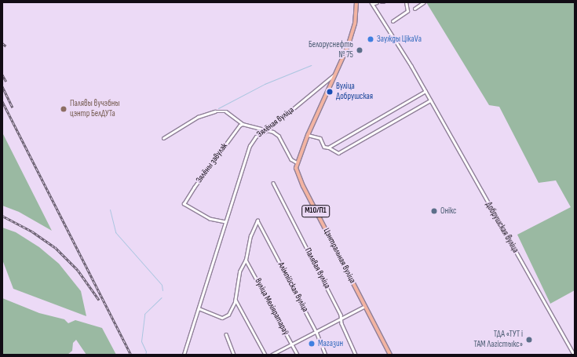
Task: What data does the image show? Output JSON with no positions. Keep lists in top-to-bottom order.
{
  "streets": {
    "main road": ["М10/П1", "Цэнтральная вуліца"],
    "street": [
      "Зялёная вуліца",
      "Зялёны завулак",
      "Добрушская вуліца",
      "Палявая вуліца",
      "Алімпійская вуліца",
      "вуліца Меліяратараў"
    ]
  },
  "crossings": [
    ["Зялёная вуліца", "Зялёны завулак"],
    ["Алімпійская вуліца", "вуліца Меліяратараў"]
  ],
  "places": [
    "Заужды ЦікаVа",
    "Белоруснефть № 75",
    "Вуліца Добрушская",
    "Палявы вучэбны цэнтр БелДУТа",
    "Онікс",
    "ТДА «ТУТ і ТАМ Лагістыкс»",
    "Магазин"
  ]
}
